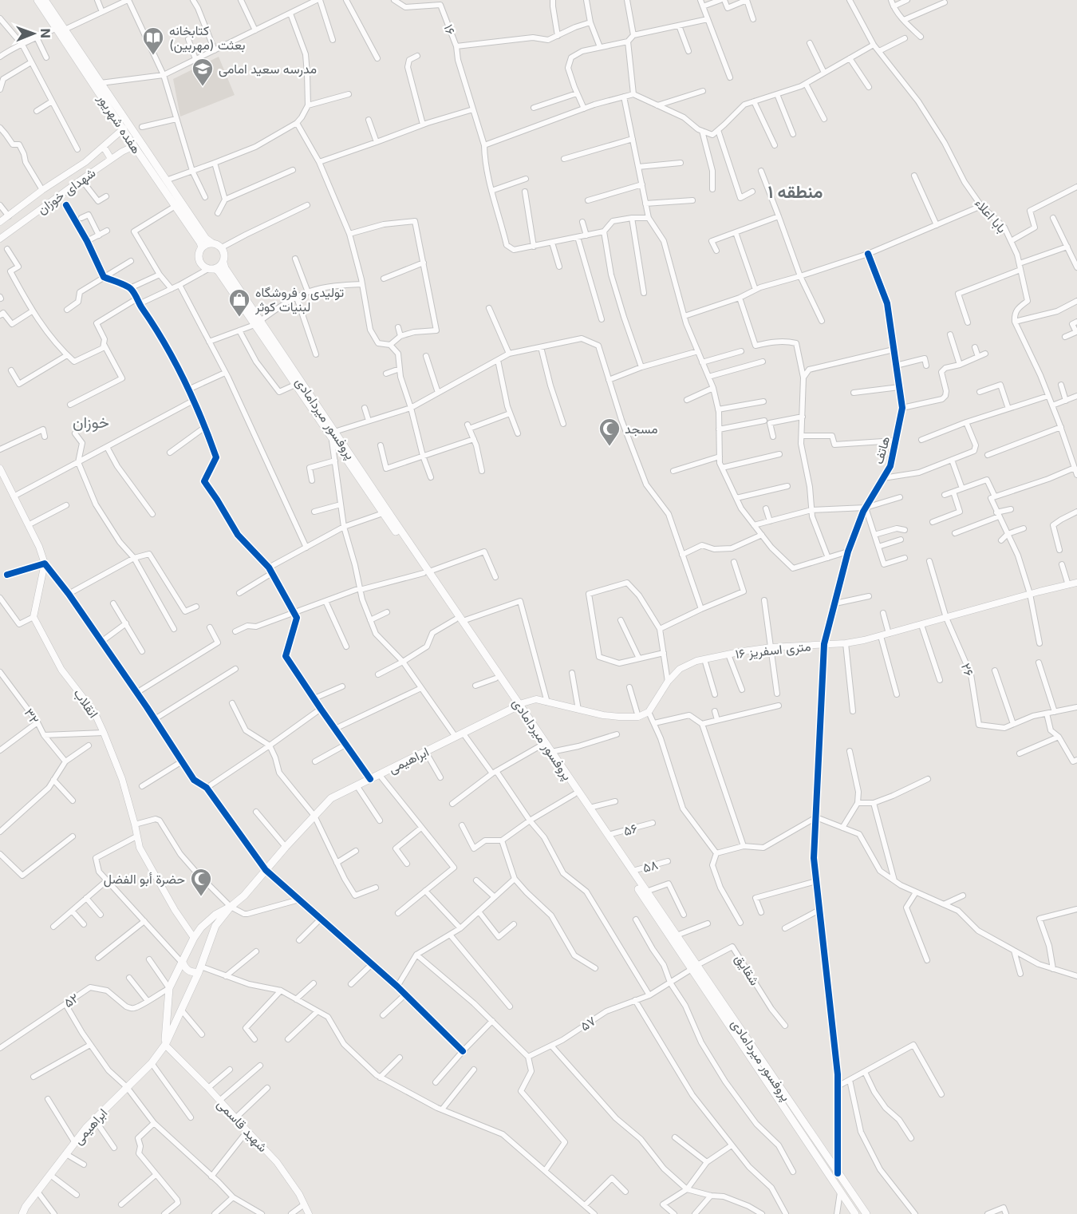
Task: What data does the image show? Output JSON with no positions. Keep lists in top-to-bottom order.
{
  "streets": {
    "main road": ["هفده شهریور", "پروفسور میردامادی", "ابراهیمی"],
    "street": [
      "۱۶",
      "شهدای خوزان",
      "بابا اعلاء",
      "هاتف",
      "۱۶ متری اسفریز",
      "۲۶",
      "انقلاب",
      "۳۲",
      "۵۶",
      "۵۸",
      "شقایق",
      "۵۲",
      "۵۷",
      "شهید قاسمی"
    ]
  },
  "crossings": [
    ["هفده شهریور", "شهدای خوزان"],
    ["هفده شهریور", "پروفسور میردامادی"],
    ["پروفسور میردامادی", "هاتف"],
    ["پروفسور میردامادی", "ابراهیمی"],
    ["پروفسور میردامادی", "۵۶"],
    ["پروفسور میردامادی", "۵۸"],
    ["پروفسور میردامادی", "شقایق"],
    ["پروفسور میردامادی", "۵۷"],
    ["هاتف", "۱۶ متری اسفریز"],
    ["۱۶ متری اسفریز", "۲۶"],
    ["انقلاب", "۳۲"],
    ["ابراهیمی", "شهید قاسمی"],
    ["شقایق", "۵۷"]
  ],
  "districts": ["منطقه ۱", "خوزان"],
  "places": {
    "library": ["کتابخانه بعثت (مهربین)"],
    "school or university": ["مدرسه سعید امامی"],
    "shop": ["تولیدی و فروشگاه لبنیات کوثر"],
    "mosque": ["مسجد", "حضرة أبو الفضل"]
  },
  "north": "right"
}
